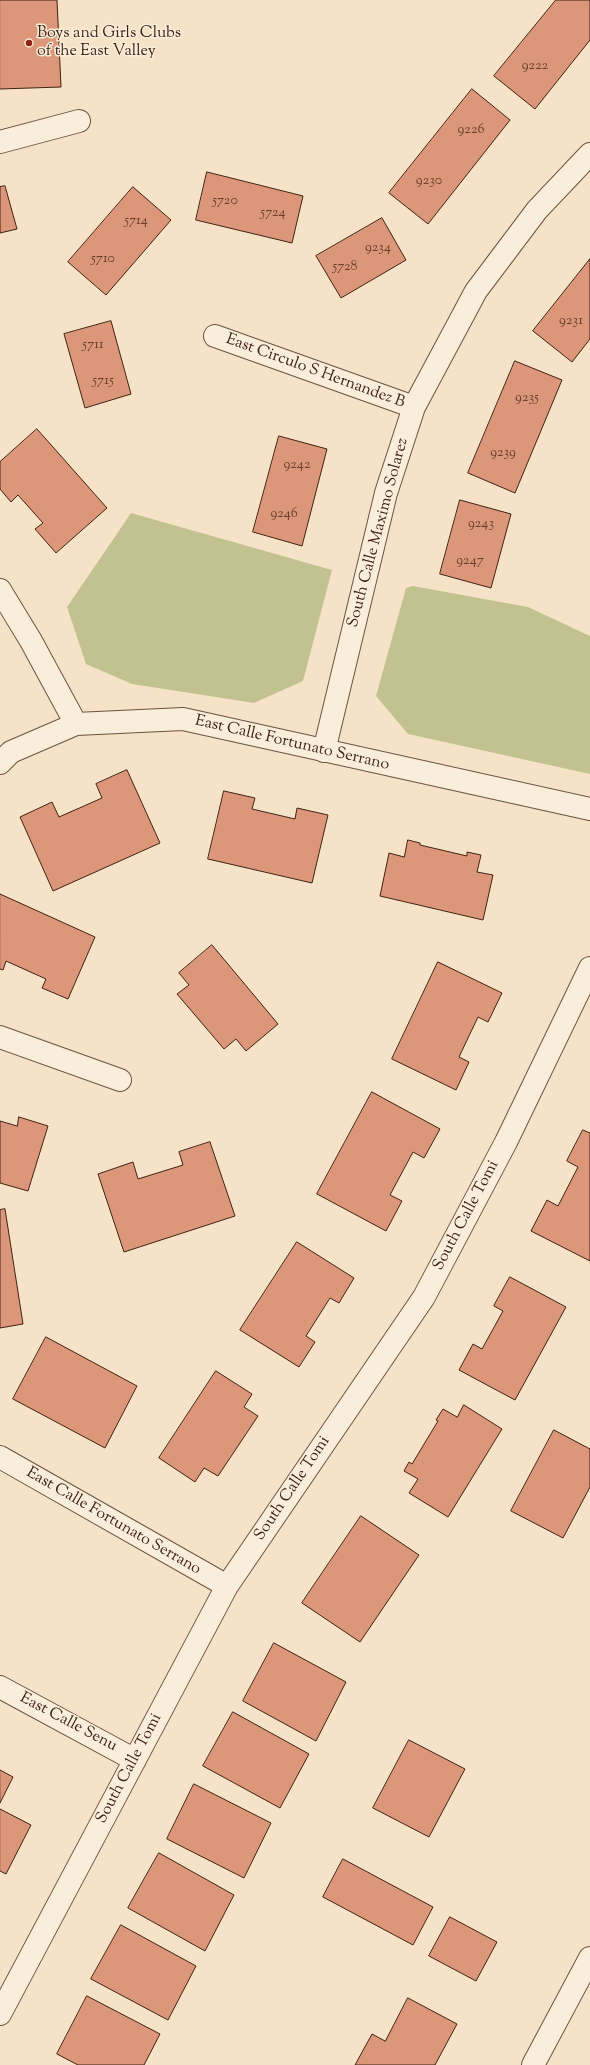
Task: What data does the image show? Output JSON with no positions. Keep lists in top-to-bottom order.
{
  "streets": {
    "street": [
      "East Circulo S Hernandez B",
      "South Calle Maximo Solarez",
      "East Calle Fortunato Serrano",
      "South Calle Tomi",
      "East Calle Senu"
    ]
  },
  "crossings": [
    ["East Circulo S Hernandez B", "South Calle Maximo Solarez"],
    ["South Calle Maximo Solarez", "East Calle Fortunato Serrano"],
    ["East Calle Fortunato Serrano", "South Calle Tomi"],
    ["South Calle Tomi", "East Calle Senu"]
  ],
  "places": ["Boys and Girls Clubs of the East Valley"],
  "house_numbers": [
    "9222",
    "9226",
    "9230",
    "5720",
    "5724",
    "5714",
    "9234",
    "5710",
    "5728",
    "9231",
    "5711",
    "5715",
    "9235",
    "9239",
    "9242",
    "9246",
    "9243",
    "9247"
  ]
}
